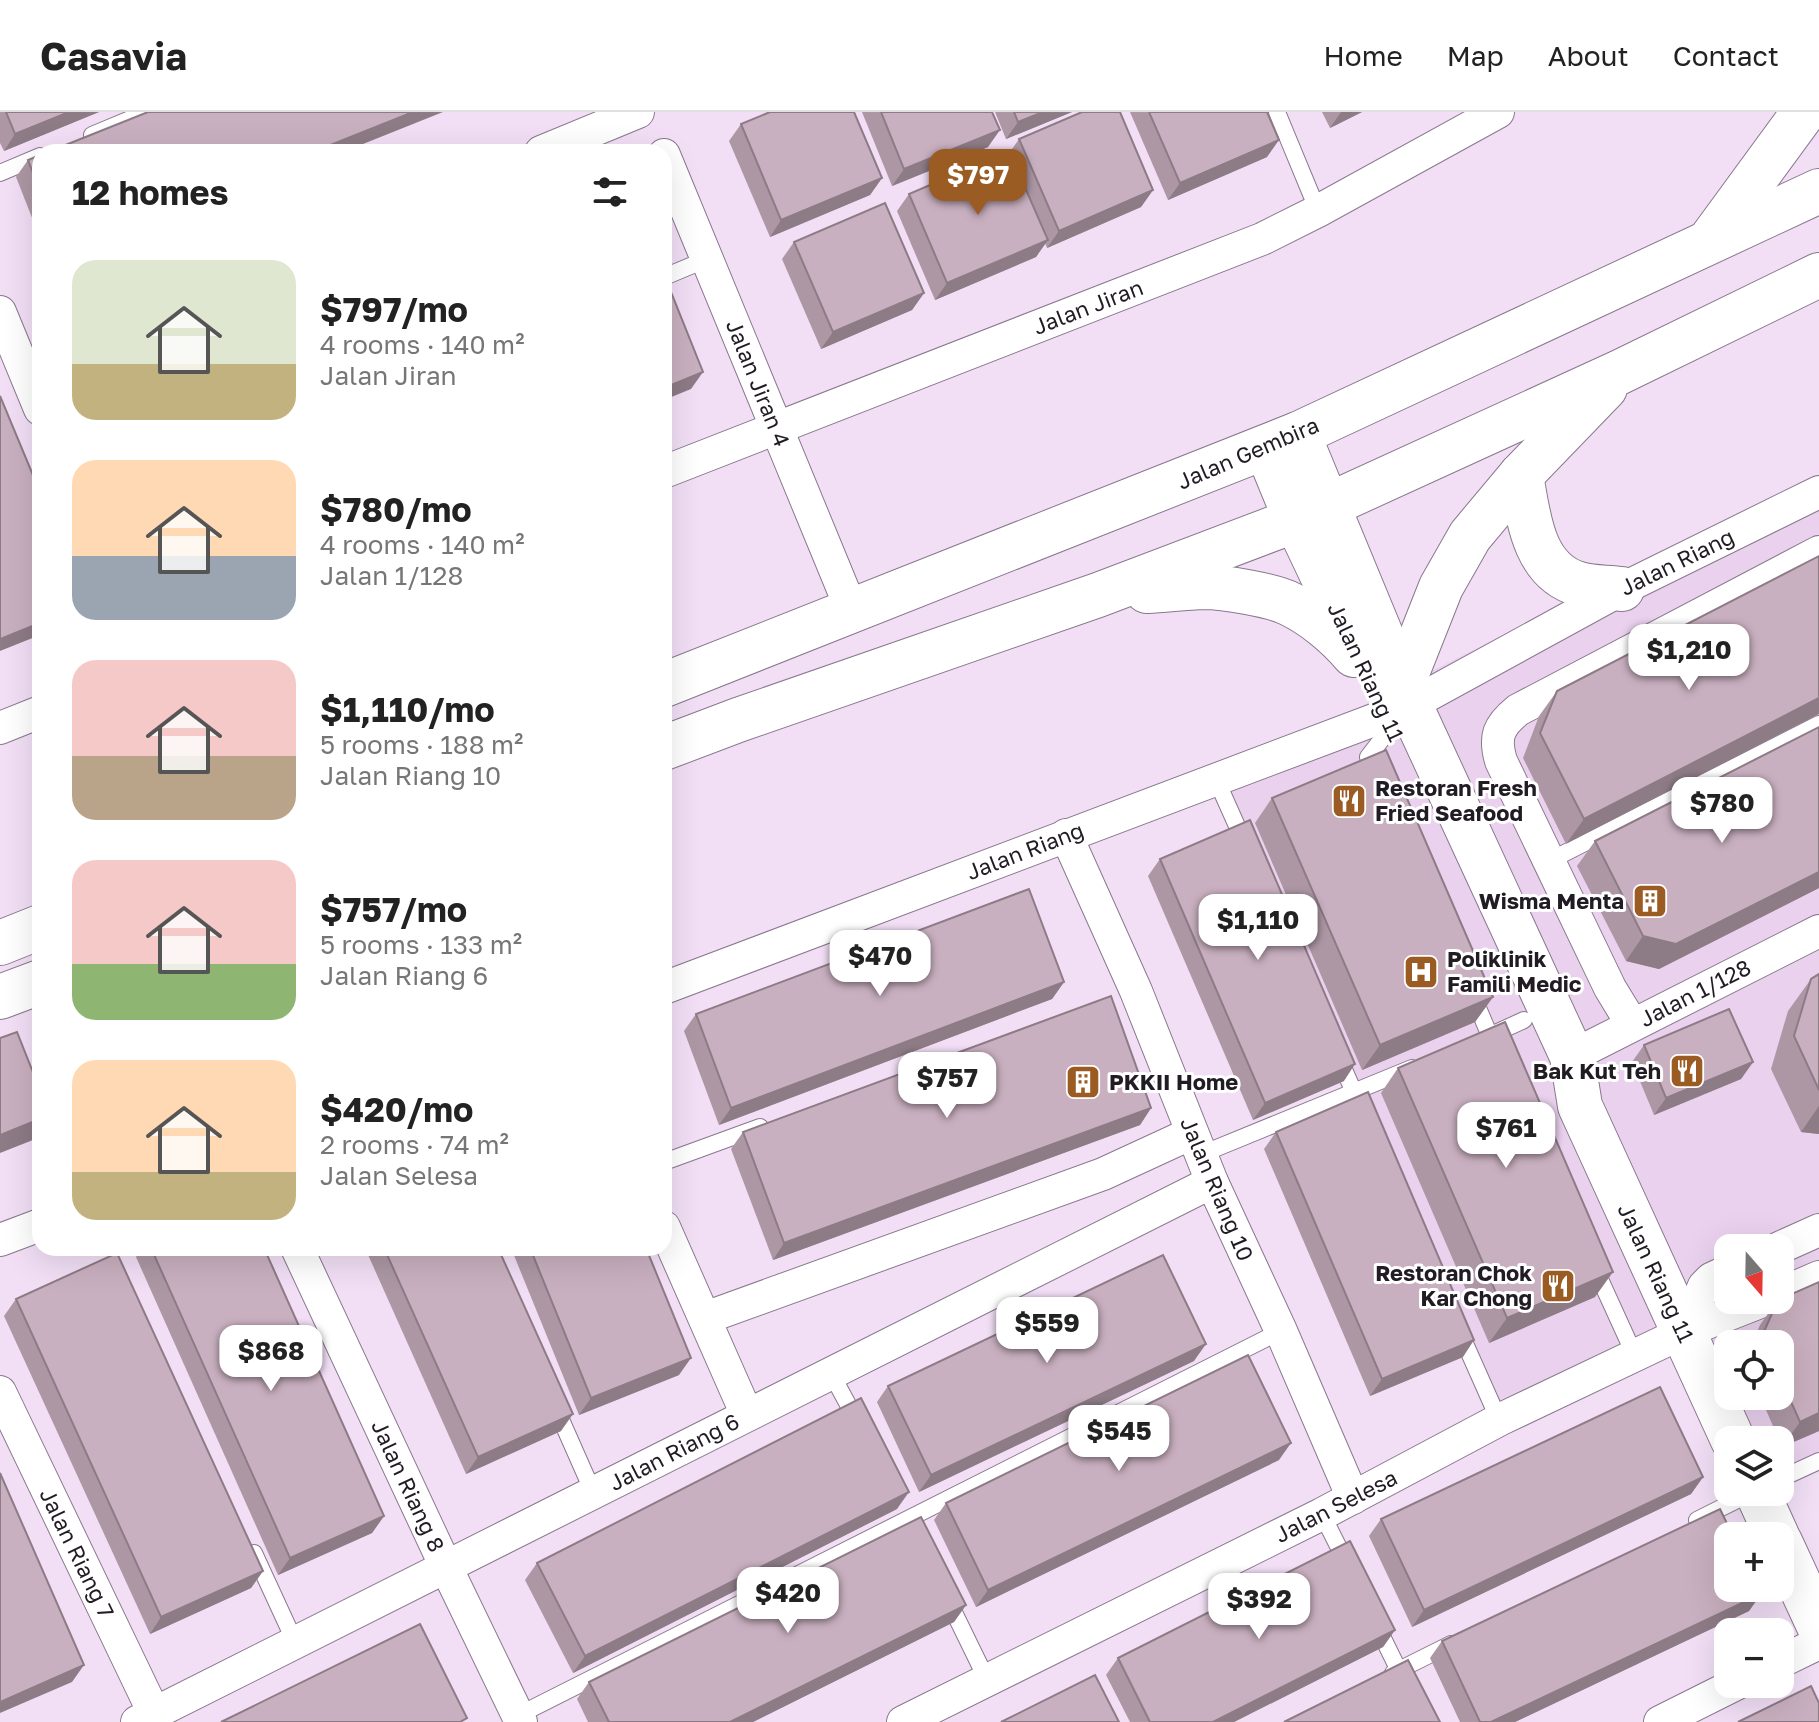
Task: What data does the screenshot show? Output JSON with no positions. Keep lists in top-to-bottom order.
{
  "streets": {
    "main road": ["Jalan Gembira", "Jalan Riang 11"],
    "street": [
      "Jalan Jiran",
      "Jalan Jiran 4",
      "Jalan Riang",
      "Jalan 1/128",
      "Jalan Riang 10",
      "Jalan Riang 6",
      "Jalan Riang 8",
      "Jalan Selesa",
      "Jalan Riang 7"
    ]
  },
  "crossings": [
    ["Jalan Jiran", "Jalan Jiran 4"],
    ["Jalan Jiran 4", "Jalan Gembira"],
    ["Jalan Gembira", "Jalan Riang 11"],
    ["Jalan Riang", "Jalan Riang 11"],
    ["Jalan Riang", "Jalan Riang 10"],
    ["Jalan Riang 11", "Jalan 1/128"],
    ["Jalan Riang 11", "Jalan Selesa"],
    ["Jalan Riang 10", "Jalan Riang 6"],
    ["Jalan Riang 10", "Jalan Selesa"],
    ["Jalan Riang 6", "Jalan Riang 8"],
    ["Jalan Riang 6", "Jalan Riang 7"]
  ],
  "places": {
    "restaurant": ["Restoran Fresh Fried Seafood", "Bak Kut Teh", "Restoran Chok Kar Chong"],
    "building": ["Wisma Menta", "PKKII Home"],
    "hospital": ["Poliklinik Famili Medic"]
  },
  "north": "bottom",
  "page": {
    "header": "Casavia",
    "nav": [
      "Home",
      "Map",
      "About",
      "Contact"
    ],
    "heading": "12 homes",
    "price": [
      "$797",
      "$1,210",
      "$780",
      "$1,110",
      "$470",
      "$757",
      "$761",
      "$559",
      "$868",
      "$545",
      "$420",
      "$392"
    ],
    "list": [
      {
        "name": "$797/mo",
        "note": "4 rooms · 140 m² · Jalan Jiran"
      },
      {
        "name": "$780/mo",
        "note": "4 rooms · 140 m² · Jalan 1/128"
      },
      {
        "name": "$1,110/mo",
        "note": "5 rooms · 188 m² · Jalan Riang 10"
      },
      {
        "name": "$757/mo",
        "note": "5 rooms · 133 m² · Jalan Riang 6"
      },
      {
        "name": "$420/mo",
        "note": "2 rooms · 74 m² · Jalan Selesa"
      }
    ],
    "map_buttons": ["+", "−"]
  }
}
